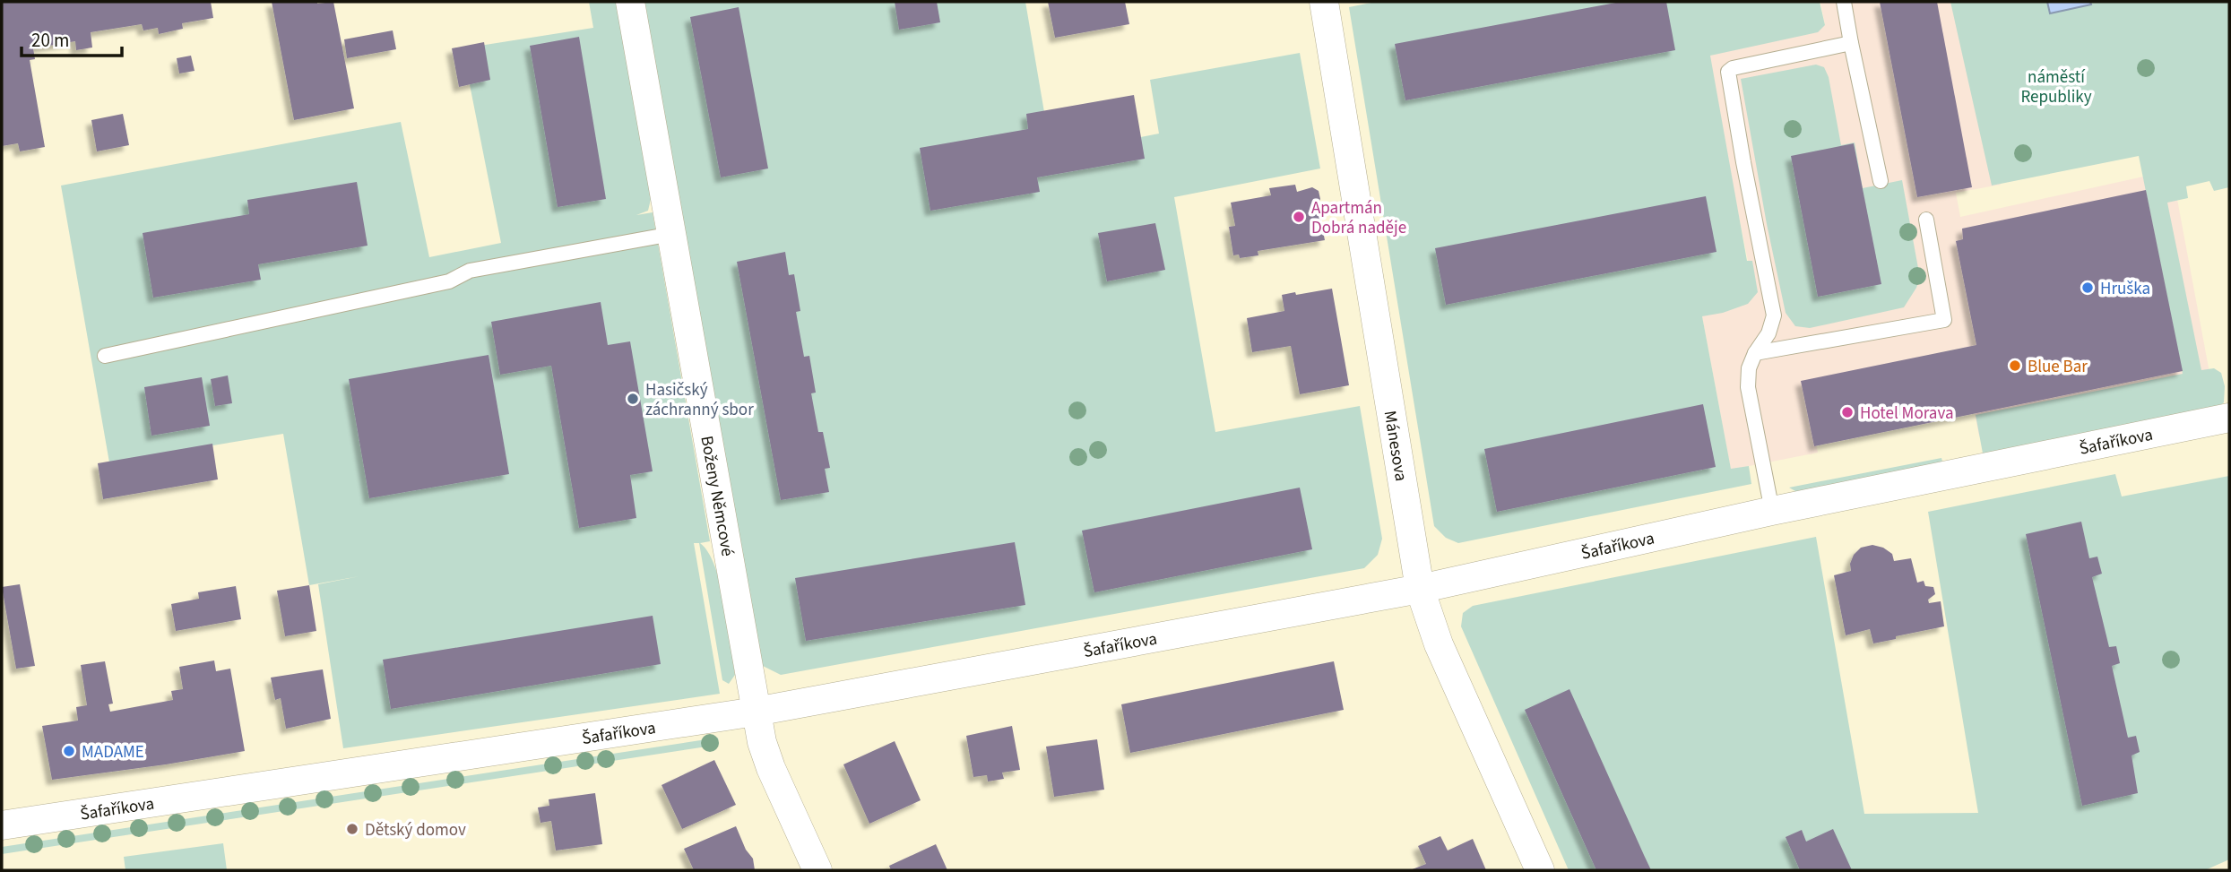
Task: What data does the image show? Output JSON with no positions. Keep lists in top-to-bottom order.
{
  "streets": {
    "street": ["Šafaříkova", "Mánesova", "Boženy Němcové"]
  },
  "crossings": [
    ["Šafaříkova", "Mánesova"],
    ["Šafaříkova", "Boženy Němcové"]
  ],
  "parks": ["náměstí Republiky"],
  "places": [
    "Apartmán Dobrá naděje",
    "Hruška",
    "Blue Bar",
    "Hasičský záchranný sbor",
    "Hotel Morava",
    "MADAME",
    "Dětský domov"
  ],
  "scale_bar": "20 m"
}
